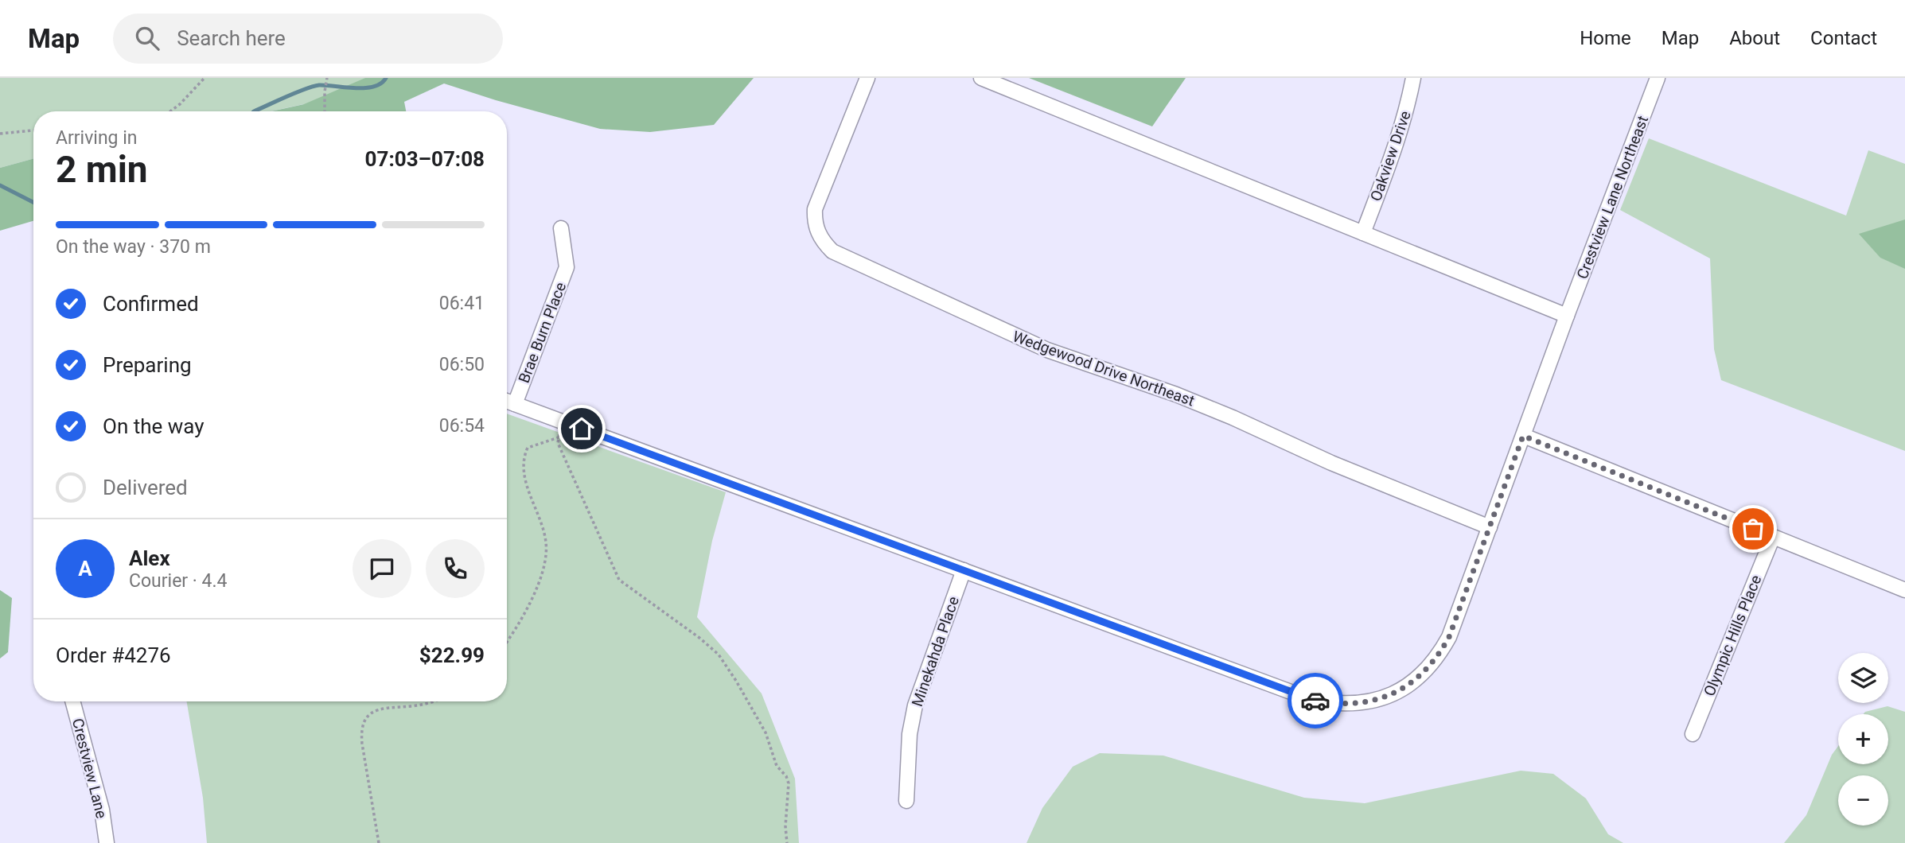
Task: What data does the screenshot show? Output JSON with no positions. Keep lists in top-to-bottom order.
{
  "streets": {
    "street": [
      "Oakview Drive",
      "Crestview Lane Northeast",
      "Brae Burn Place",
      "Wedgewood Drive Northeast",
      "Olympic Hills Place",
      "Minekahda Place",
      "Crestview Lane"
    ]
  },
  "page": {
    "header": "Map",
    "search": "Search here",
    "nav": [
      "Home",
      "Map",
      "About",
      "Contact"
    ],
    "heading": ["2 min", "Arriving in", "07:03–07:08"],
    "panel": [
      "Alex",
      "Courier · 4.4",
      "Order #4276",
      "$22.99"
    ],
    "bar": "On the way · 370 m",
    "list": [
      ["Confirmed", "06:41"],
      ["Preparing", "06:50"],
      ["On the way", "06:54"],
      "Delivered"
    ],
    "round": "A",
    "map_buttons": ["+", "−"]
  }
}
